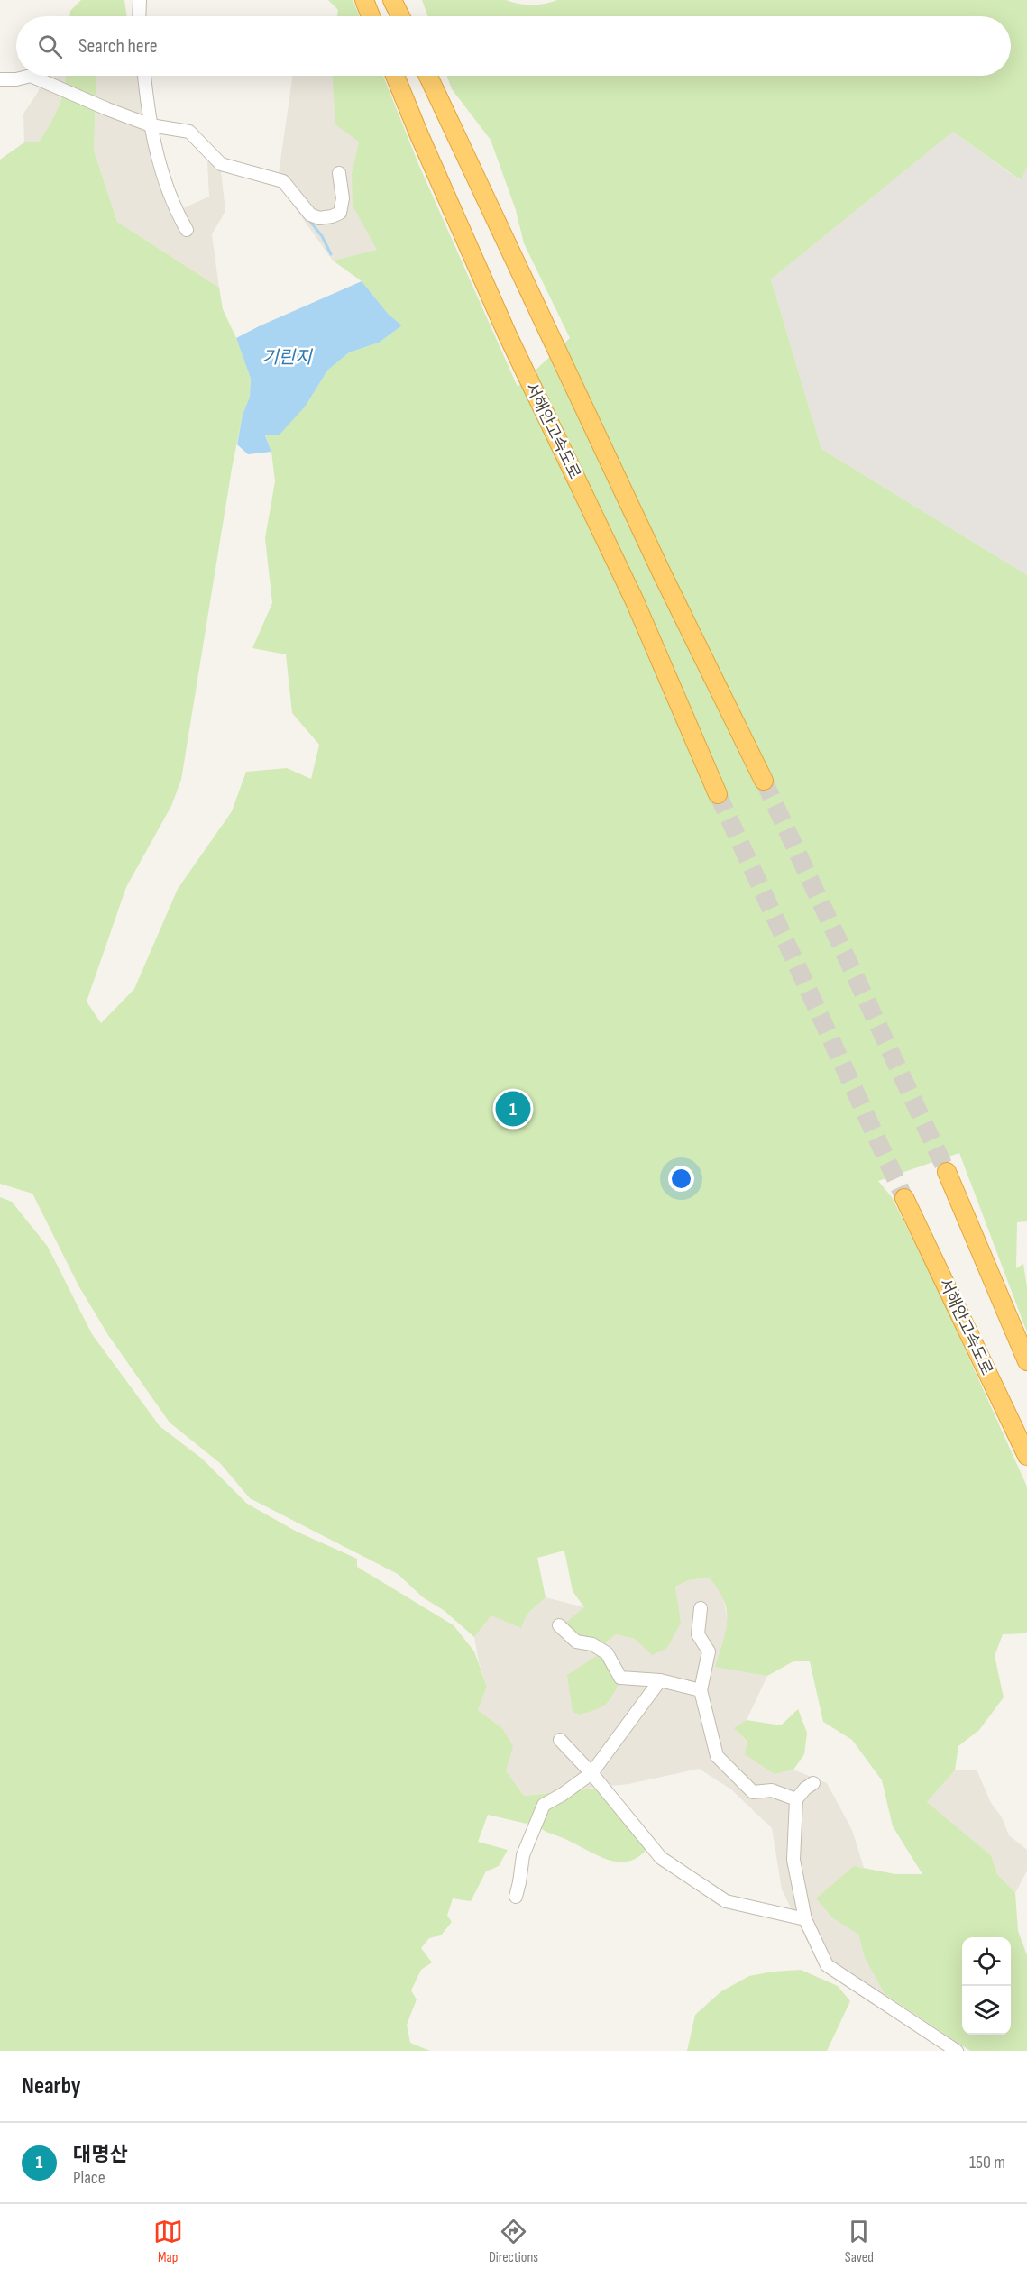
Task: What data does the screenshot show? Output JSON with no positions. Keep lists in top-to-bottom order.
{
  "streets": {
    "highway": ["서해안고속도로"]
  },
  "water": ["기린지"],
  "page": {
    "search": "Search here",
    "pins": "1",
    "heading": "Nearby",
    "list": [
      {
        "mark": "1",
        "name": "대명산",
        "note": "Place",
        "value": "150 m"
      }
    ],
    "nav": ["Map", "Directions", "Saved"]
  }
}
